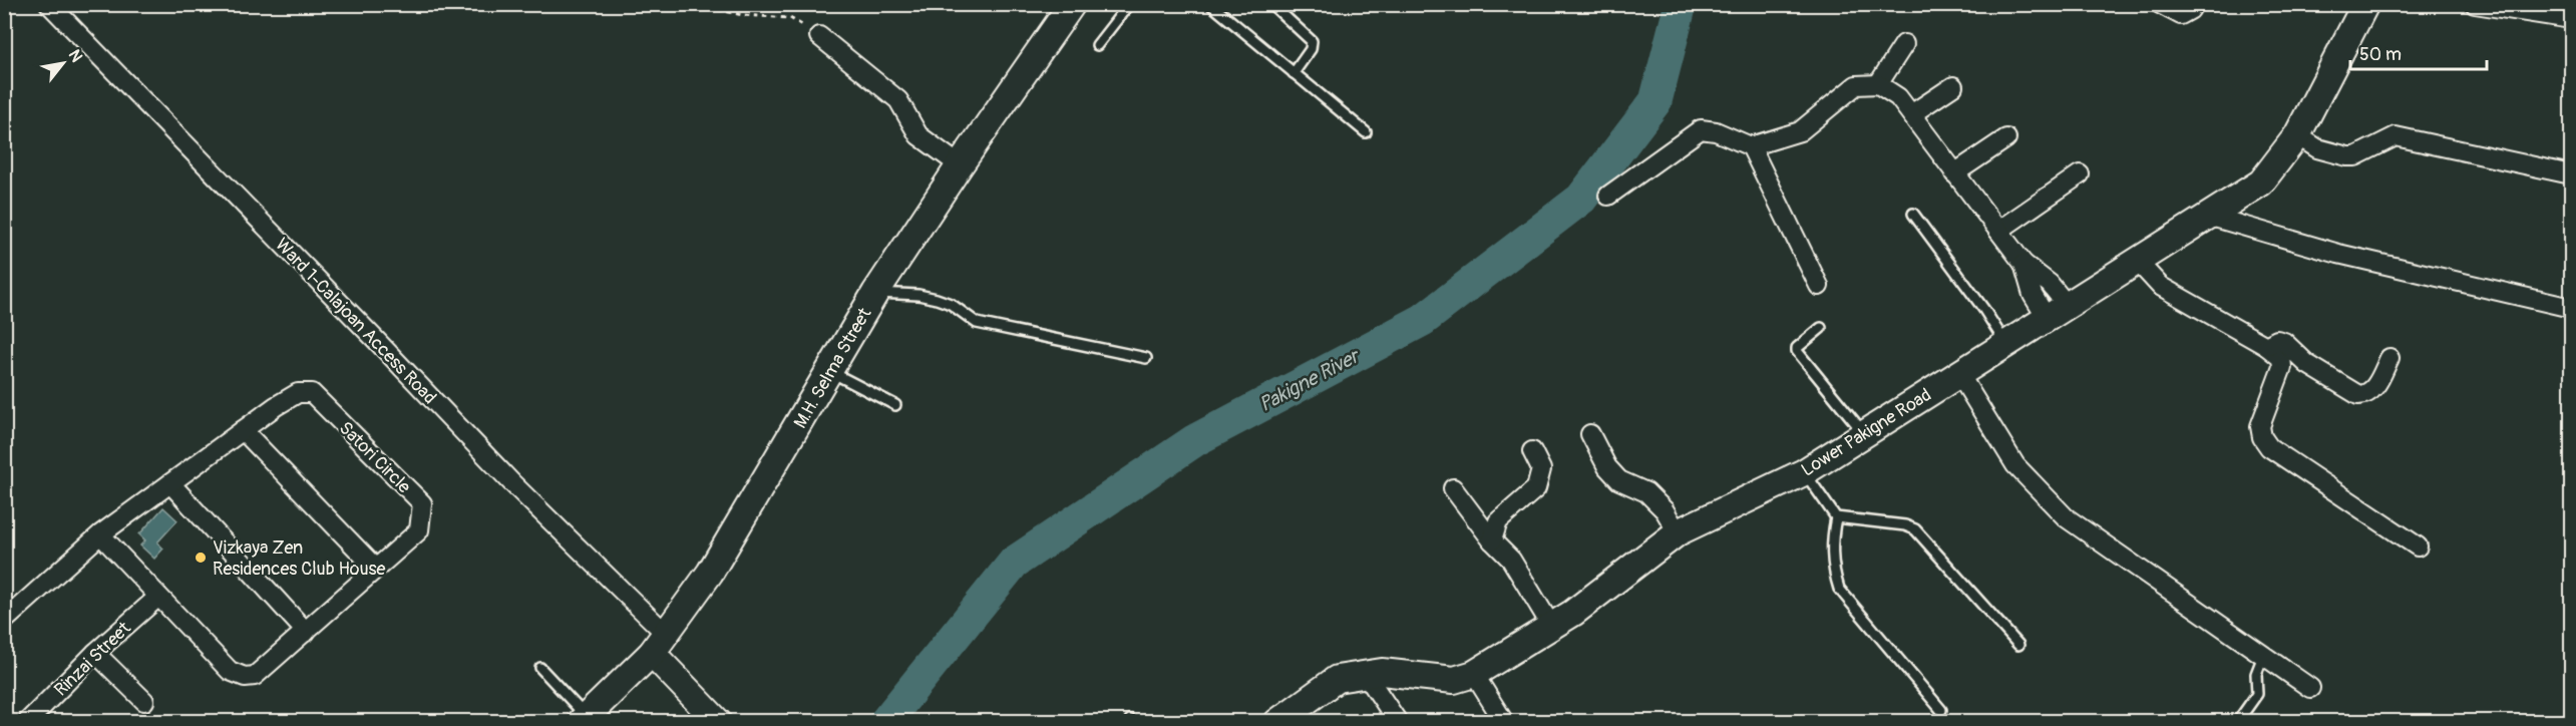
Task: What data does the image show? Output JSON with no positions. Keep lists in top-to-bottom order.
{
  "streets": {
    "street": [
      "Ward 1-Calajoan Access Road",
      "M.H. Selma Street",
      "Lower Pakigne Road",
      "Satori Circle",
      "Rinzai Street"
    ]
  },
  "crossings": [
    ["Ward 1-Calajoan Access Road", "M.H. Selma Street"],
    ["Satori Circle", "Rinzai Street"]
  ],
  "water": ["Pakigne River"],
  "places": ["Vizkaya Zen Residences Club House"],
  "scale_bar": "50 m",
  "north": "top right"
}
